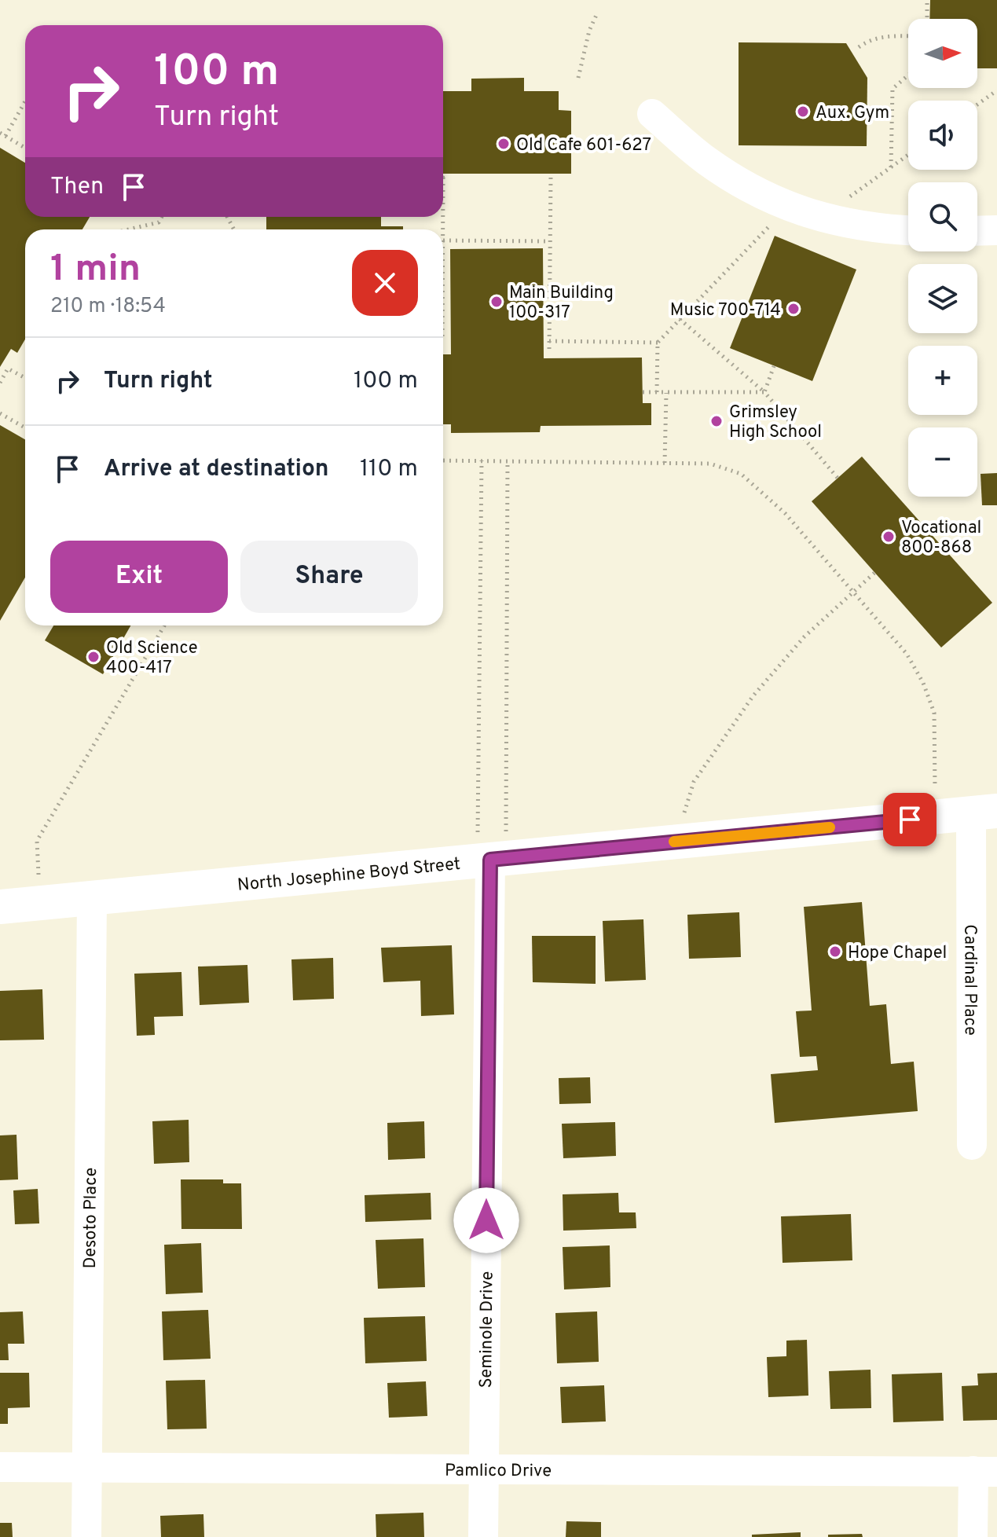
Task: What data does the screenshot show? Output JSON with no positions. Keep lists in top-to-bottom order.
{
  "streets": {
    "main road": ["North Josephine Boyd Street"],
    "street": [
      "Cardinal Place",
      "Desoto Place",
      "Seminole Drive",
      "Pamlico Drive"
    ]
  },
  "crossings": [
    ["North Josephine Boyd Street", "Cardinal Place"],
    ["North Josephine Boyd Street", "Desoto Place"],
    ["North Josephine Boyd Street", "Seminole Drive"],
    ["Desoto Place", "Pamlico Drive"],
    ["Seminole Drive", "Pamlico Drive"]
  ],
  "places": [
    "Aux. Gym",
    "Old Cafe 601-627",
    "Main Building 100-317",
    "Music 700-714",
    "Grimsley High School",
    "Vocational 800-868",
    "Old Science 400-417",
    "Hope Chapel"
  ],
  "north": "right",
  "page": {
    "map_buttons": ["+", "−"],
    "turn": ["100 m", "Turn right"],
    "then": "Then",
    "heading": ["1 min", "210 m · 18:54"],
    "list": [
      {
        "name": "Turn right",
        "value": "100 m"
      },
      {
        "name": "Arrive at destination",
        "value": "110 m"
      }
    ],
    "buttons": ["Exit", "Share"]
  }
}
